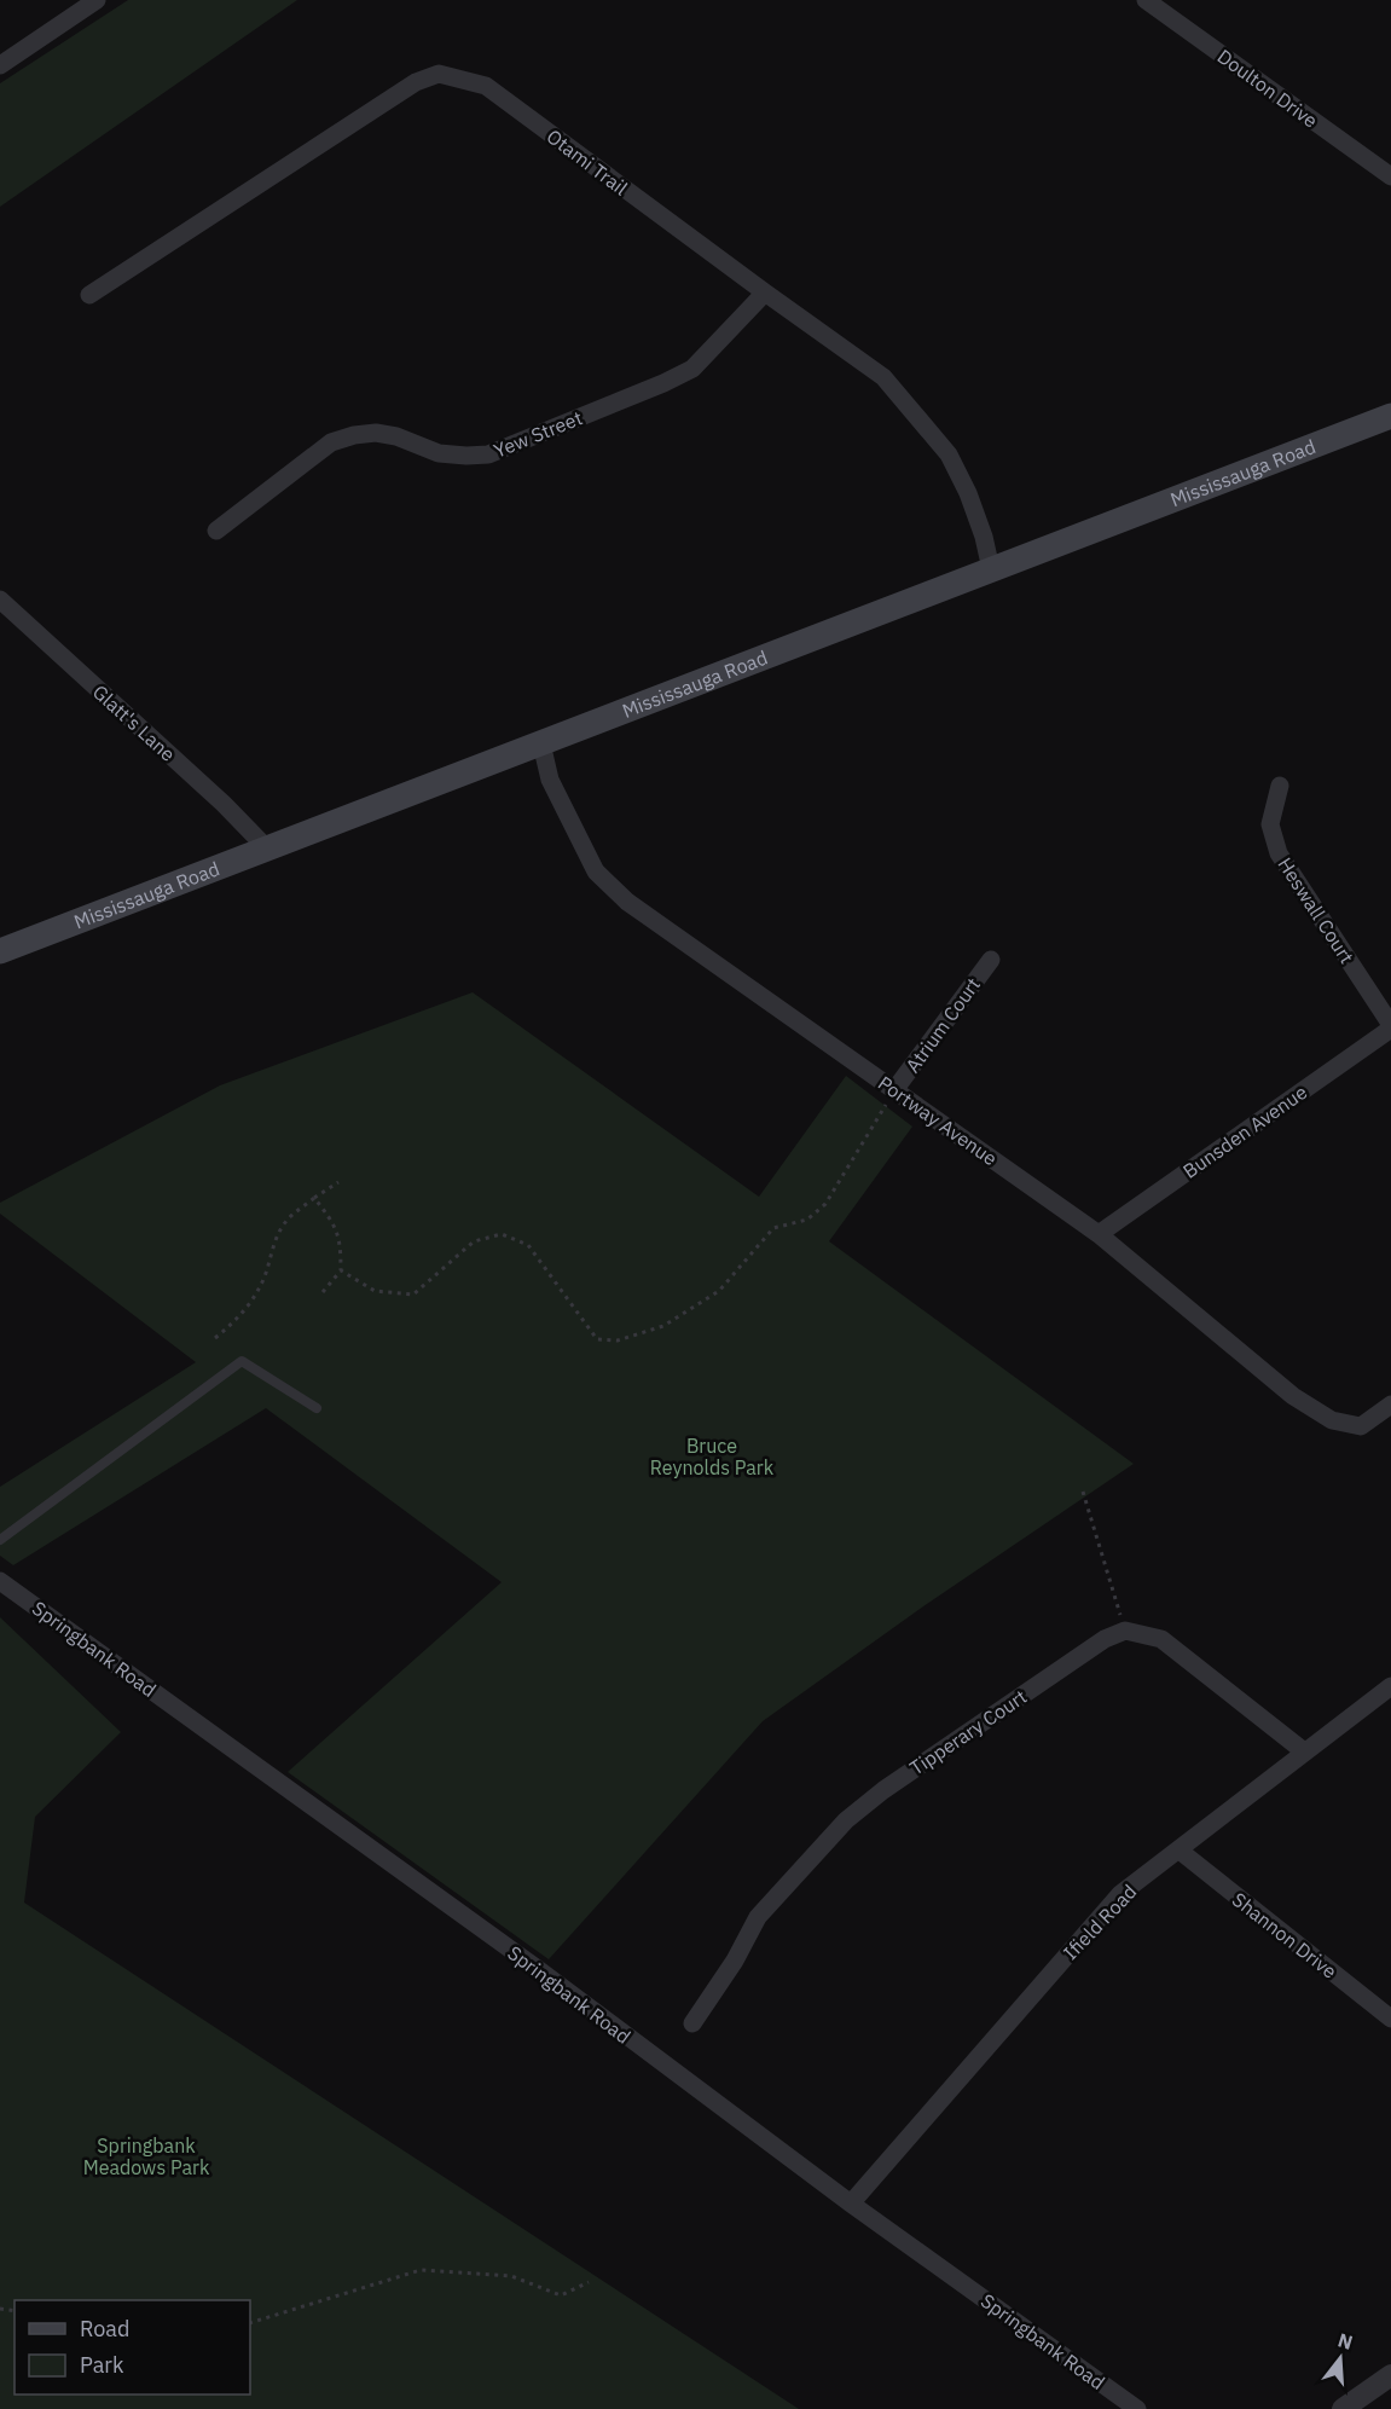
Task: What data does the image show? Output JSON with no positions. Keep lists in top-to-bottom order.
{
  "streets": {
    "main road": ["Mississauga Road"],
    "street": [
      "Doulton Drive",
      "Otami Trail",
      "Yew Street",
      "Glatt's Lane",
      "Heswall Court",
      "Atrium Court",
      "Portway Avenue",
      "Bunsden Avenue",
      "Springbank Road",
      "Tipperary Court",
      "Ifield Road",
      "Shannon Drive"
    ]
  },
  "crossings": [
    ["Otami Trail", "Yew Street"],
    ["Otami Trail", "Mississauga Road"],
    ["Mississauga Road", "Glatt's Lane"],
    ["Mississauga Road", "Portway Avenue"],
    ["Heswall Court", "Bunsden Avenue"],
    ["Atrium Court", "Portway Avenue"],
    ["Portway Avenue", "Bunsden Avenue"],
    ["Springbank Road", "Ifield Road"],
    ["Ifield Road", "Shannon Drive"]
  ],
  "parks": ["Bruce Reynolds Park", "Springbank Meadows Park"],
  "legend": ["Road", "Park"],
  "north": "top"
}
